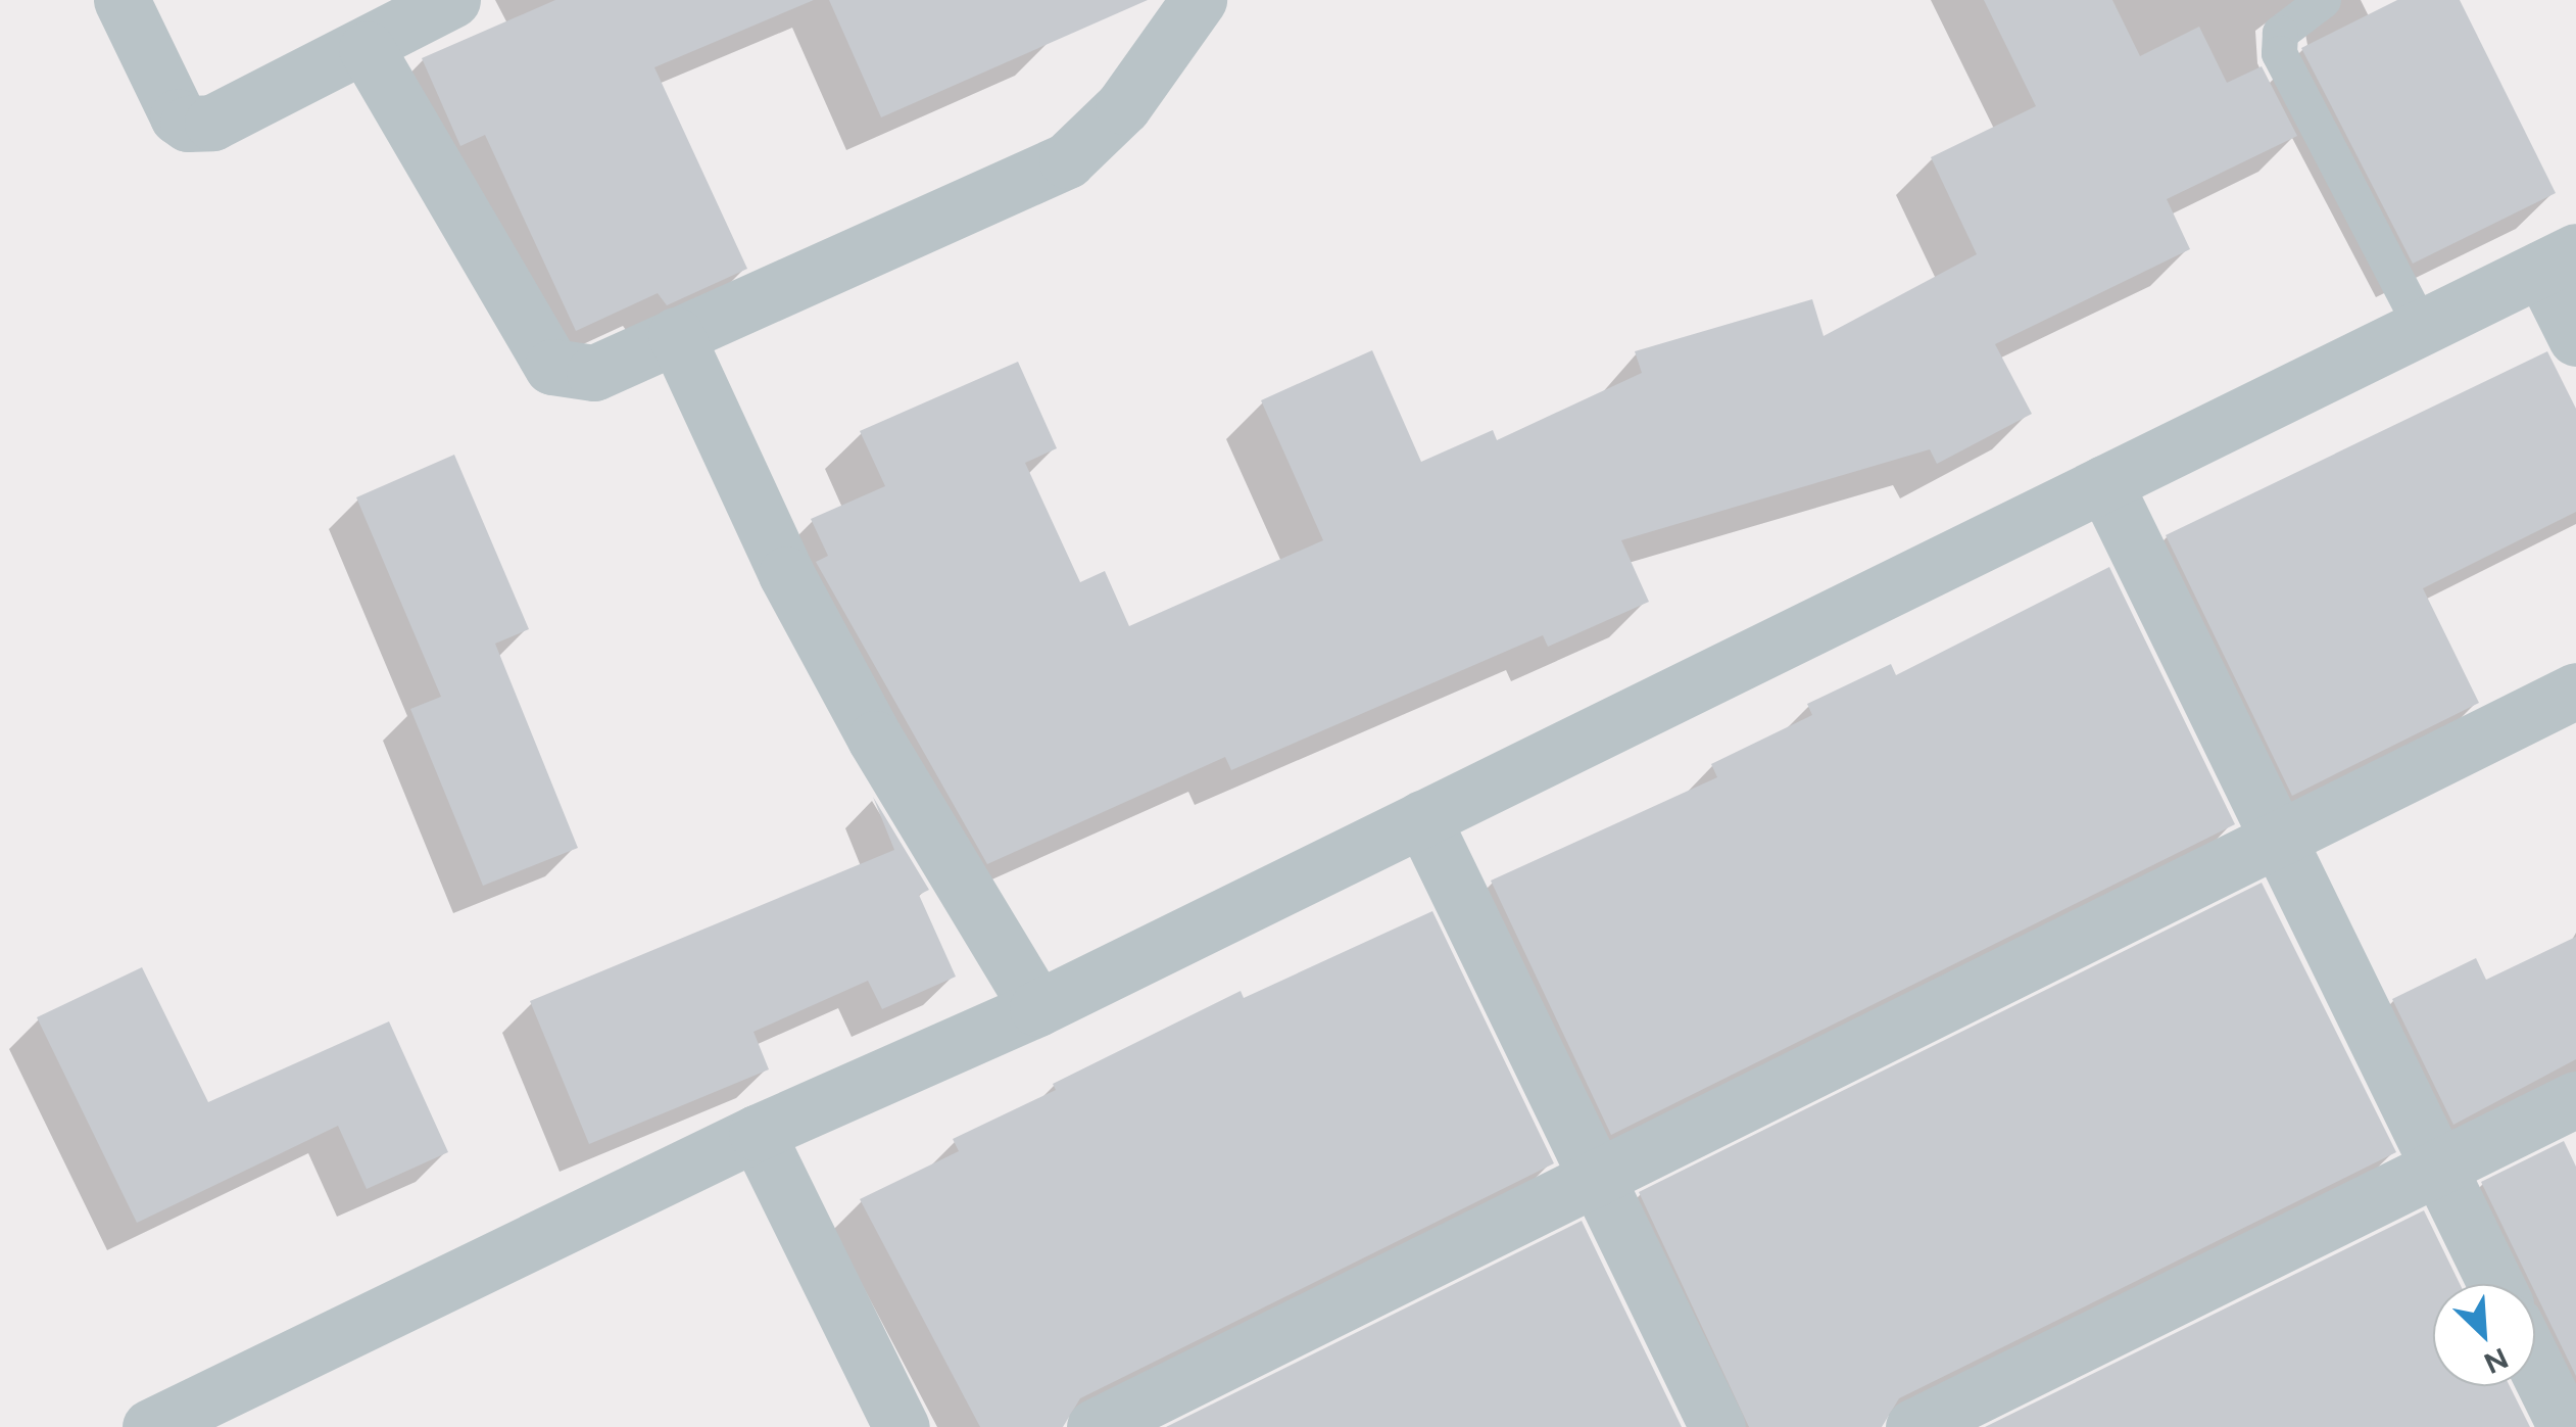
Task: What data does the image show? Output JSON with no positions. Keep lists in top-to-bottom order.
{
  "north": "bottom right"
}
